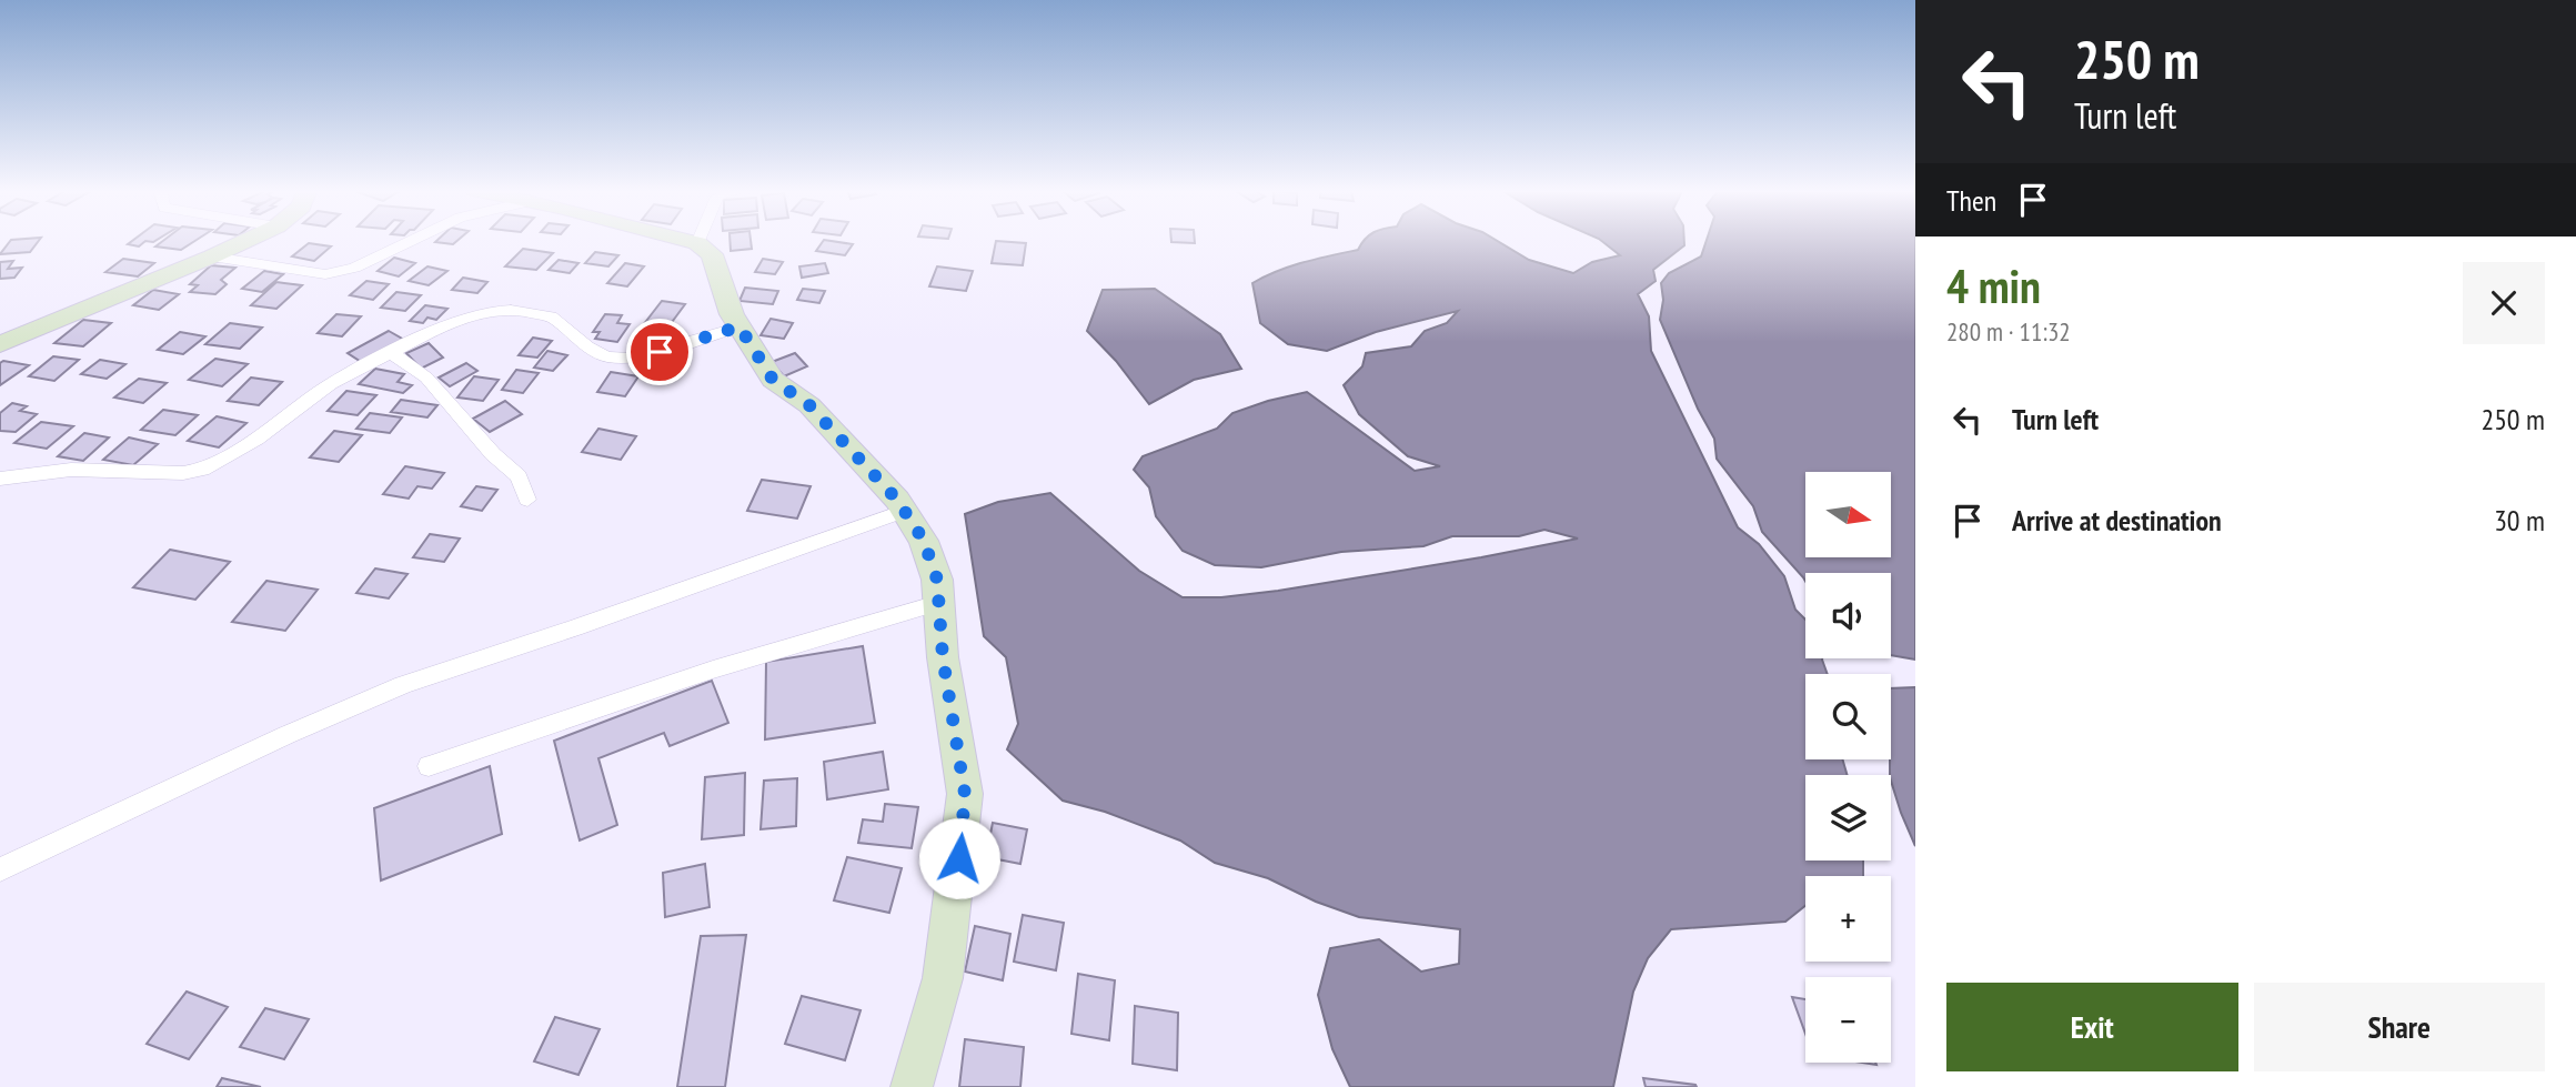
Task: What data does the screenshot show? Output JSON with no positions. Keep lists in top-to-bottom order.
{
  "north": "right",
  "page": {
    "turn": ["250 m", "Turn left"],
    "then": "Then",
    "heading": ["4 min", "280 m · 11:32"],
    "list": [
      {
        "name": "Turn left",
        "value": "250 m"
      },
      {
        "name": "Arrive at destination",
        "value": "30 m"
      }
    ],
    "map_buttons": ["+", "−"],
    "buttons": ["Exit", "Share"]
  }
}
